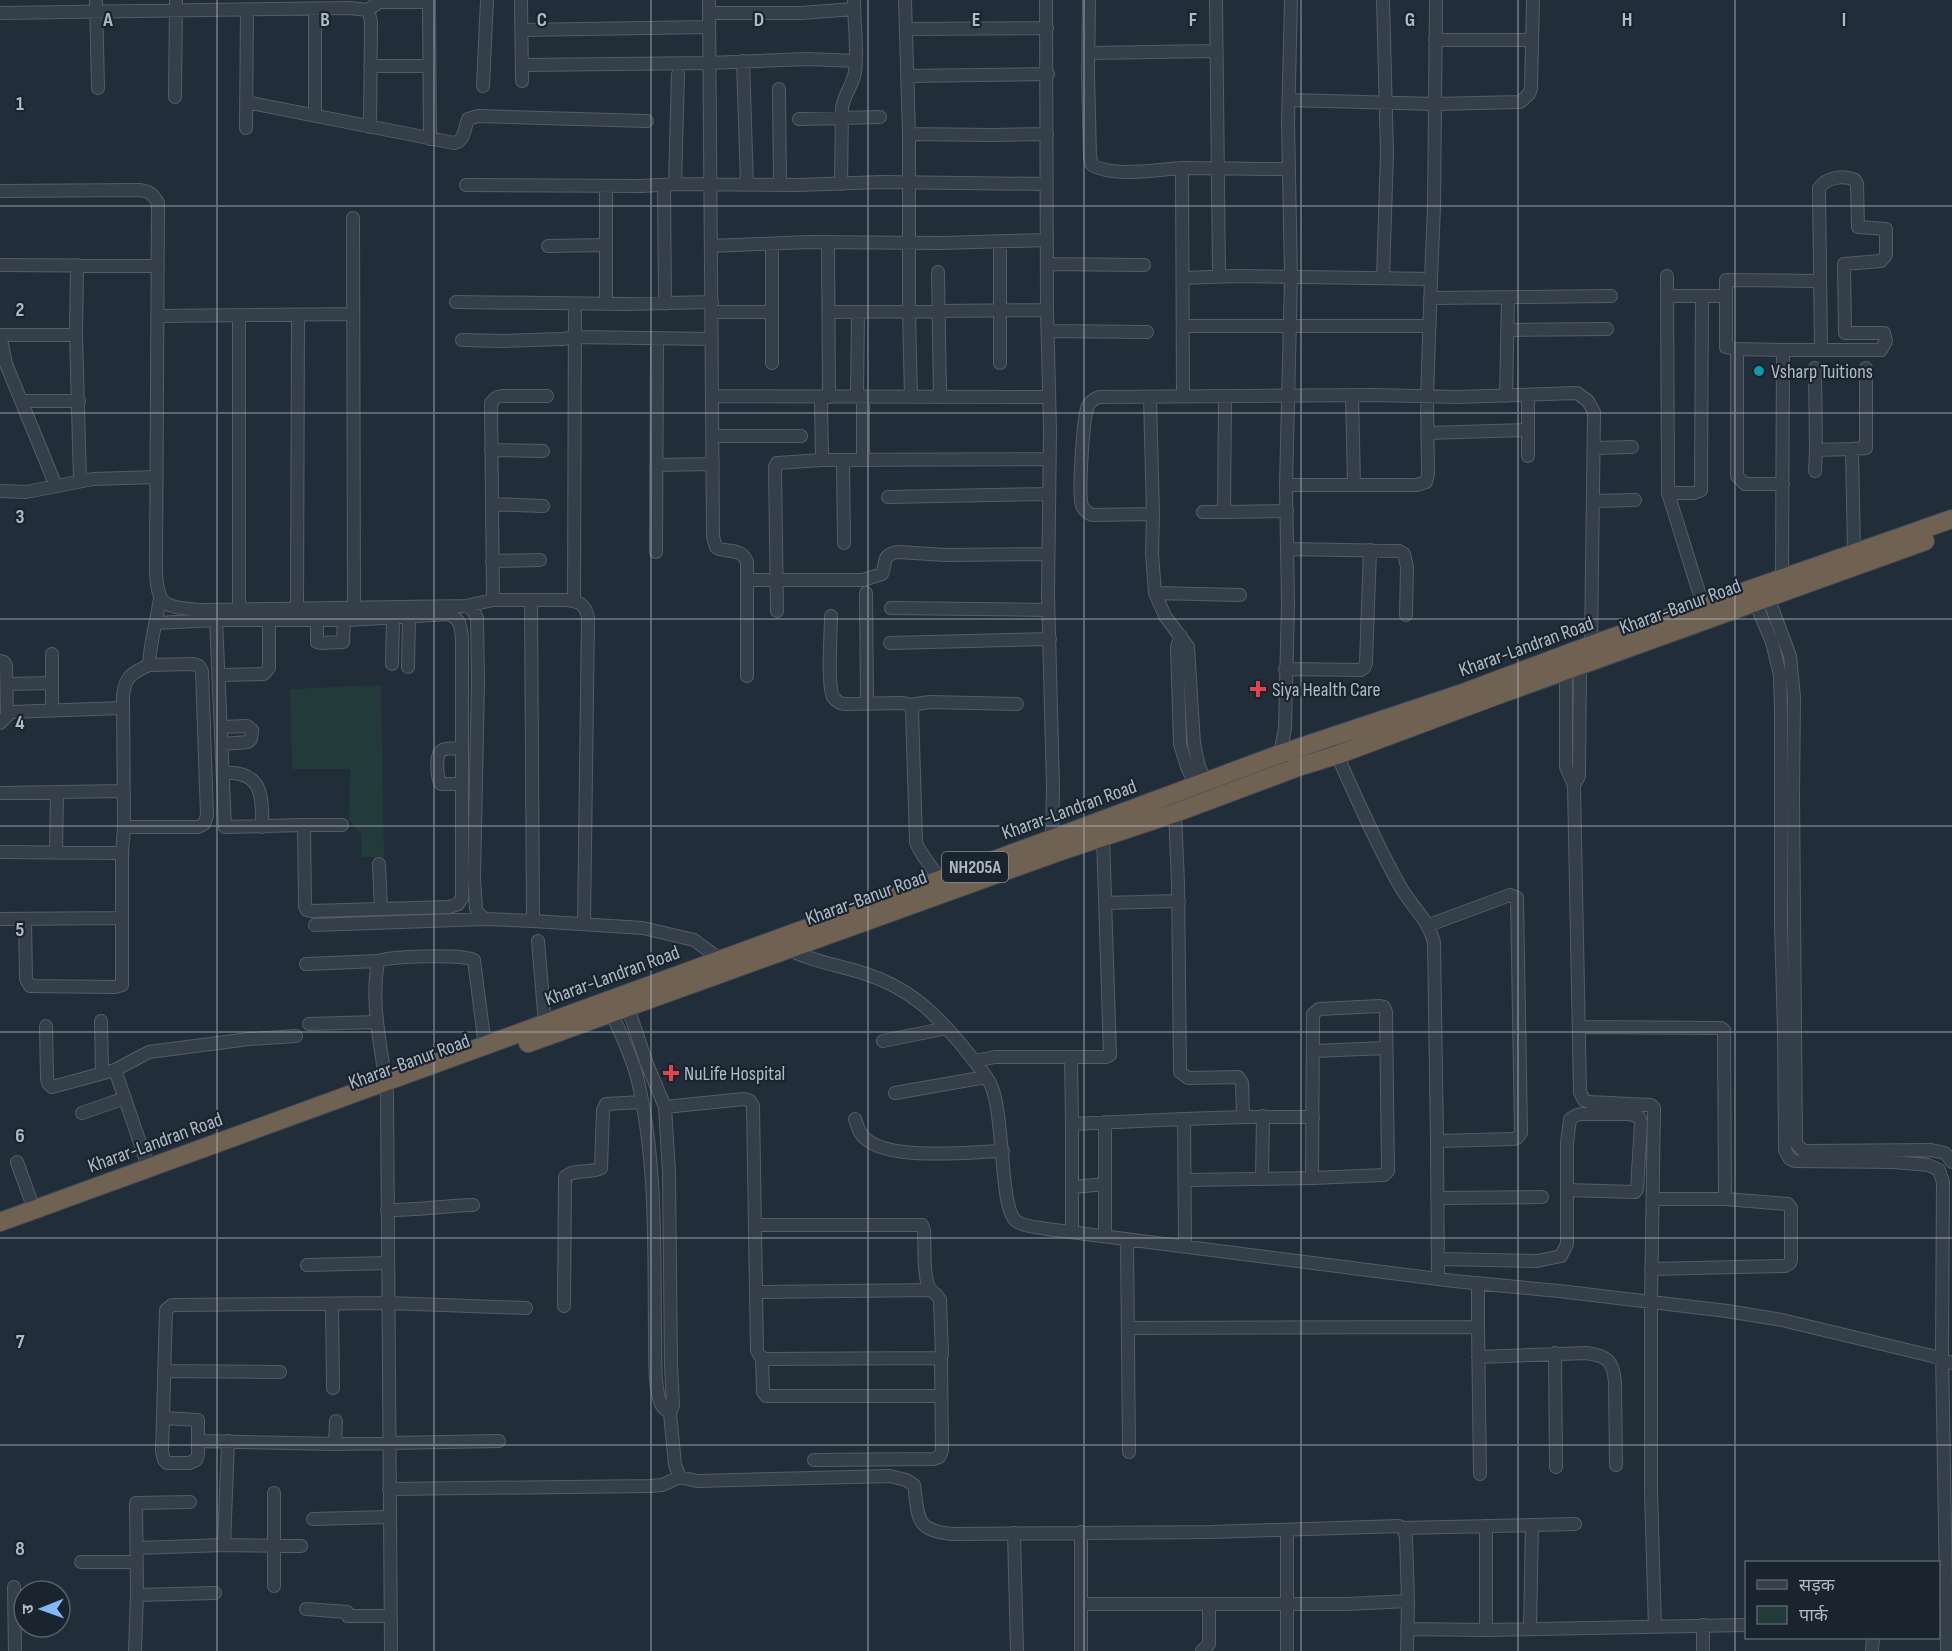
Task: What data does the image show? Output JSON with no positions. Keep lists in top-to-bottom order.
{
  "streets": {
    "highway": ["Kharar-Banur Road", "Kharar-Landran Road", "NH205A"]
  },
  "crossings": [
    ["Kharar-Banur Road", "Kharar-Landran Road"]
  ],
  "places": {
    "other": ["Vsharp Tuitions"],
    "health": ["Siya Health Care", "NuLife Hospital"]
  },
  "legend": ["सड़क", "पार्क"],
  "north": "left",
  "grid": {
    "columns": [
      "A",
      "B",
      "C",
      "D",
      "E",
      "F",
      "G",
      "H",
      "I"
    ],
    "rows": [
      "1",
      "2",
      "3",
      "4",
      "5",
      "6",
      "7",
      "8"
    ]
  }
}
